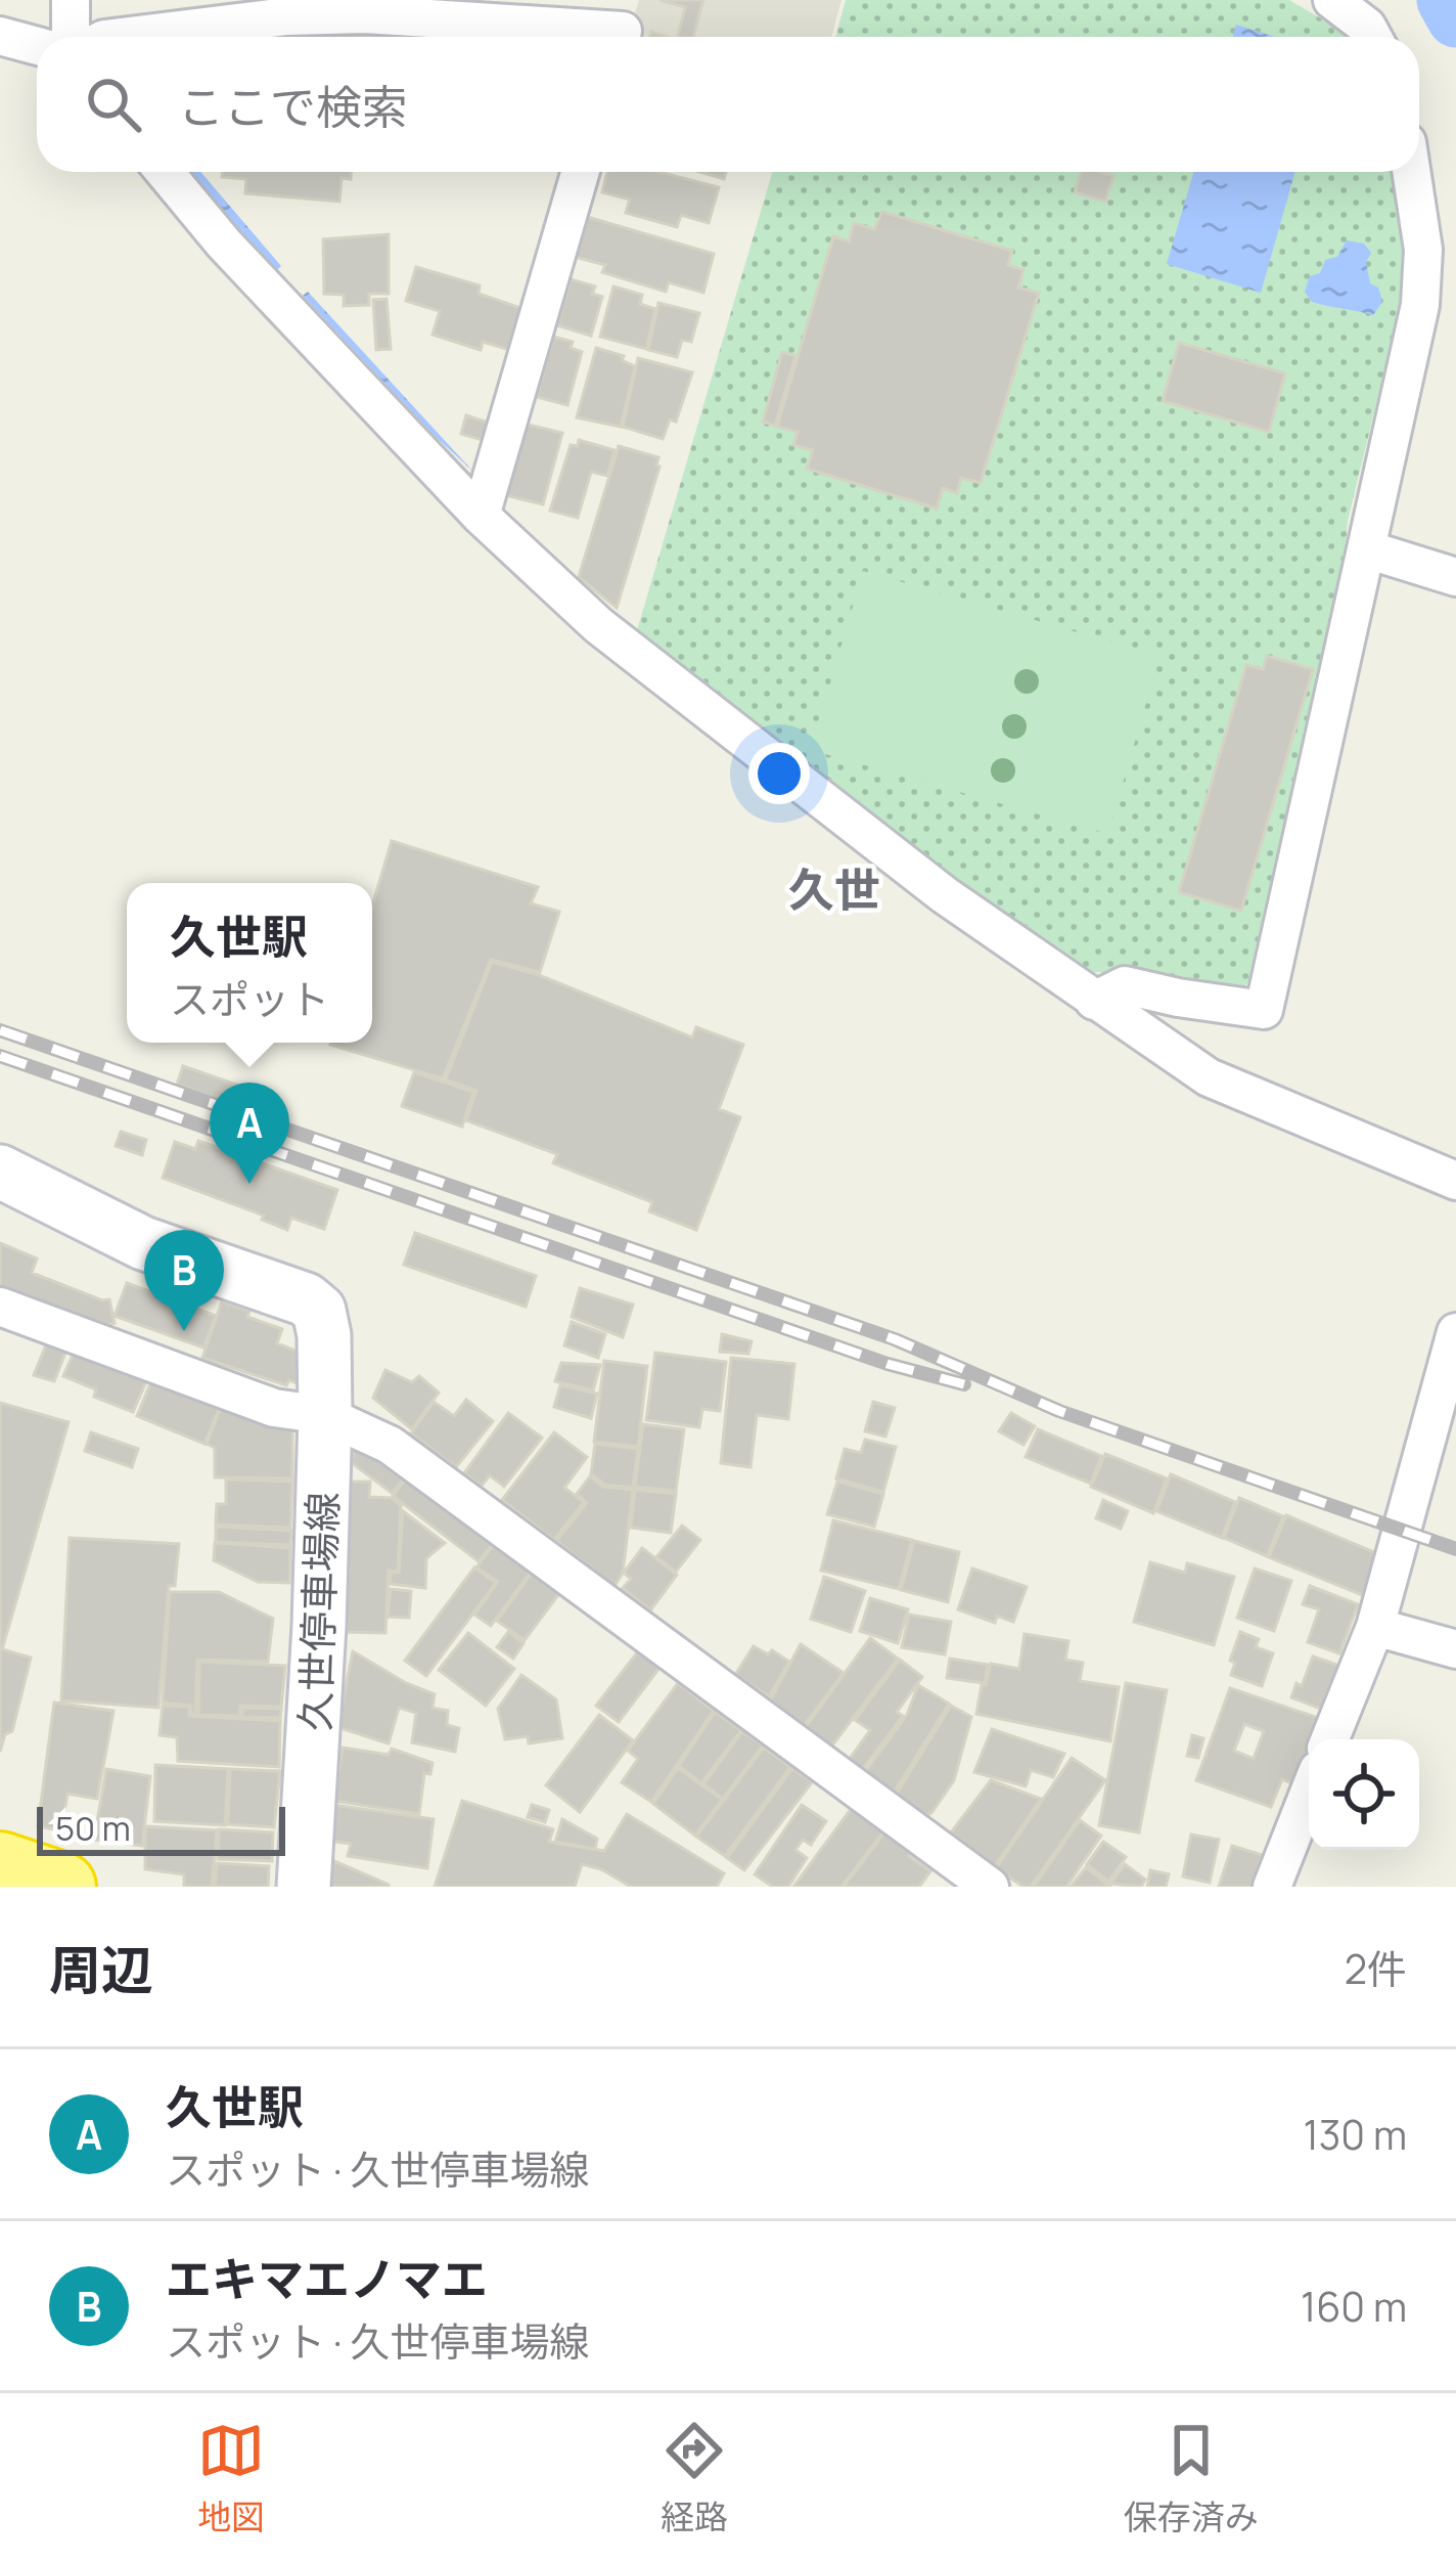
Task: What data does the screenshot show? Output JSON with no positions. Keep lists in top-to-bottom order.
{
  "streets": {
    "main road": ["久世停車場線"]
  },
  "districts": ["久世"],
  "scale_bar": "50 m",
  "page": {
    "search": "ここで検索",
    "popup": ["久世駅", "スポット"],
    "pins": ["A", "B"],
    "scale": "50 m",
    "heading": ["周辺", "2件"],
    "list": [
      {
        "mark": "A",
        "name": "久世駅",
        "note": "スポット · 久世停車場線",
        "value": "130 m"
      },
      {
        "mark": "B",
        "name": "エキマエノマエ",
        "note": "スポット · 久世停車場線",
        "value": "160 m"
      }
    ],
    "nav": ["地図", "経路", "保存済み"]
  }
}
